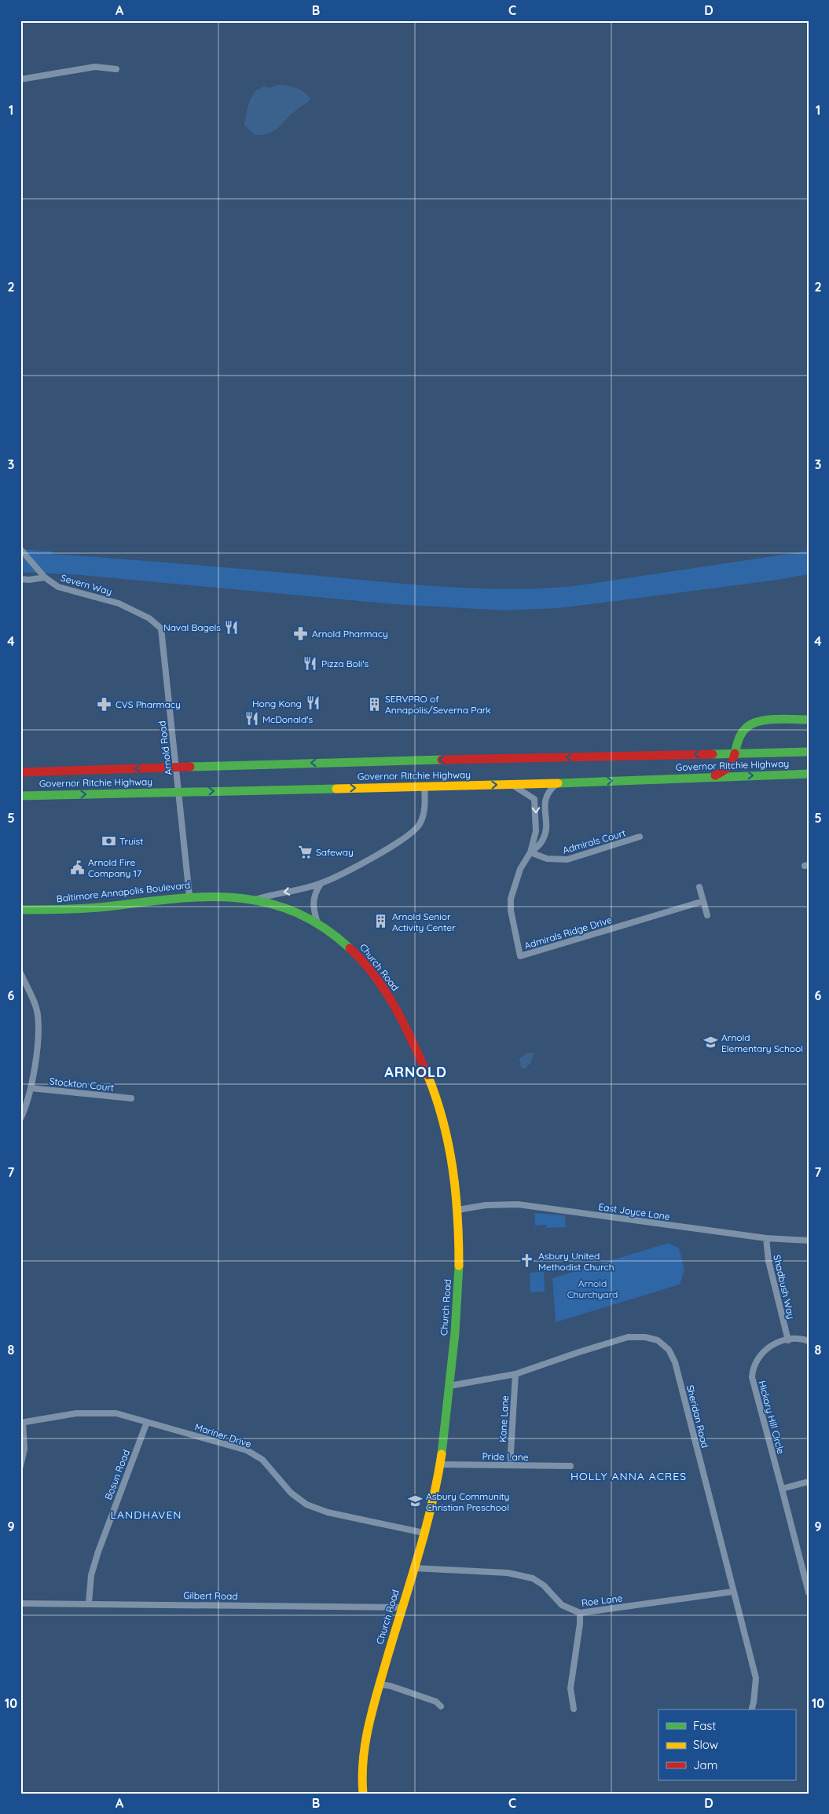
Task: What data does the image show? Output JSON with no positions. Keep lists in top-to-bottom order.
{
  "streets": {
    "main road": ["Governor Ritchie Highway", "Baltimore Annapolis Boulevard", "Church Road"],
    "street": [
      "Severn Way",
      "Arnold Road",
      "Admirals Court",
      "Admirals Ridge Drive",
      "Stockton Court",
      "East Joyce Lane",
      "Shadbush Way",
      "Sheridan Road",
      "Hickory Hill Circle",
      "Kane Lane",
      "Mariner Drive",
      "Pride Lane",
      "Bosun Road",
      "Gilbert Road",
      "Roe Lane"
    ]
  },
  "crossings": [
    ["Severn Way", "Arnold Road"],
    ["Arnold Road", "Governor Ritchie Highway"],
    ["Arnold Road", "Baltimore Annapolis Boulevard"],
    ["Governor Ritchie Highway", "Baltimore Annapolis Boulevard"],
    ["Governor Ritchie Highway", "Admirals Ridge Drive"],
    ["Admirals Court", "Admirals Ridge Drive"],
    ["Baltimore Annapolis Boulevard", "Church Road"],
    ["Church Road", "East Joyce Lane"],
    ["Church Road", "Sheridan Road"],
    ["Church Road", "Mariner Drive"],
    ["Church Road", "Pride Lane"],
    ["Church Road", "Gilbert Road"],
    ["Church Road", "Roe Lane"],
    ["East Joyce Lane", "Shadbush Way"],
    ["Shadbush Way", "Hickory Hill Circle"],
    ["Sheridan Road", "Kane Lane"],
    ["Sheridan Road", "Roe Lane"],
    ["Kane Lane", "Pride Lane"],
    ["Mariner Drive", "Bosun Road"],
    ["Bosun Road", "Gilbert Road"]
  ],
  "districts": ["ARNOLD", "HOLLY ANNA ACRES", "LANDHAVEN"],
  "parks": ["Arnold Churchyard"],
  "places": {
    "restaurant": [
      "Naval Bagels",
      "Pizza Boli's",
      "Hong Kong",
      "McDonald's"
    ],
    "pharmacy": ["Arnold Pharmacy", "CVS Pharmacy"],
    "building": ["SERVPRO of Annapolis/Severna Park", "Arnold Senior Activity Center"],
    "bank": ["Truist"],
    "supermarket": ["Safeway"],
    "public building": ["Arnold Fire Company 17"],
    "school or university": ["Arnold Elementary School", "Asbury Community Christian Preschool"],
    "church": ["Asbury United Methodist Church"]
  },
  "legend": ["Fast", "Slow", "Jam"],
  "grid": {
    "columns": [
      "A",
      "B",
      "C",
      "D"
    ],
    "rows": [
      "1",
      "2",
      "3",
      "4",
      "5",
      "6",
      "7",
      "8",
      "9",
      "10"
    ]
  }
}
